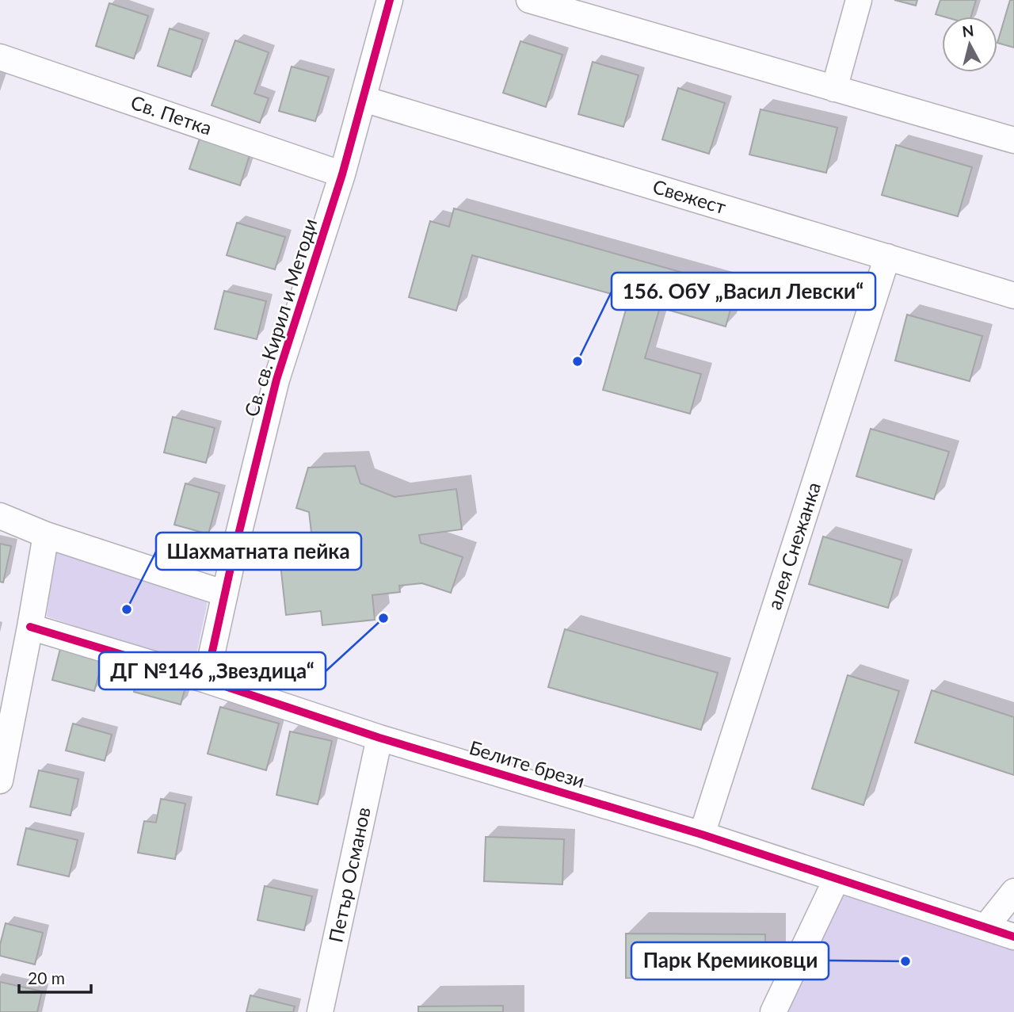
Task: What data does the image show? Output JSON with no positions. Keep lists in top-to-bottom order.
{
  "streets": {
    "street": [
      "Св. Петка",
      "Свежест",
      "Св. св. Кирил и Методи",
      "алея Снежанка",
      "Белите брези",
      "Петър Османов"
    ]
  },
  "crossings": [
    ["Св. Петка", "Св. св. Кирил и Методи"],
    ["Свежест", "Св. св. Кирил и Методи"],
    ["Свежест", "алея Снежанка"],
    ["Св. св. Кирил и Методи", "Белите брези"],
    ["алея Снежанка", "Белите брези"],
    ["Белите брези", "Петър Османов"]
  ],
  "places": [
    "156. ОбУ „Васил Левски“",
    "Шахматната пейка",
    "ДГ №146 „Звездица“",
    "Парк Кремиковци"
  ],
  "scale_bar": "20 m",
  "north": "top"
}
